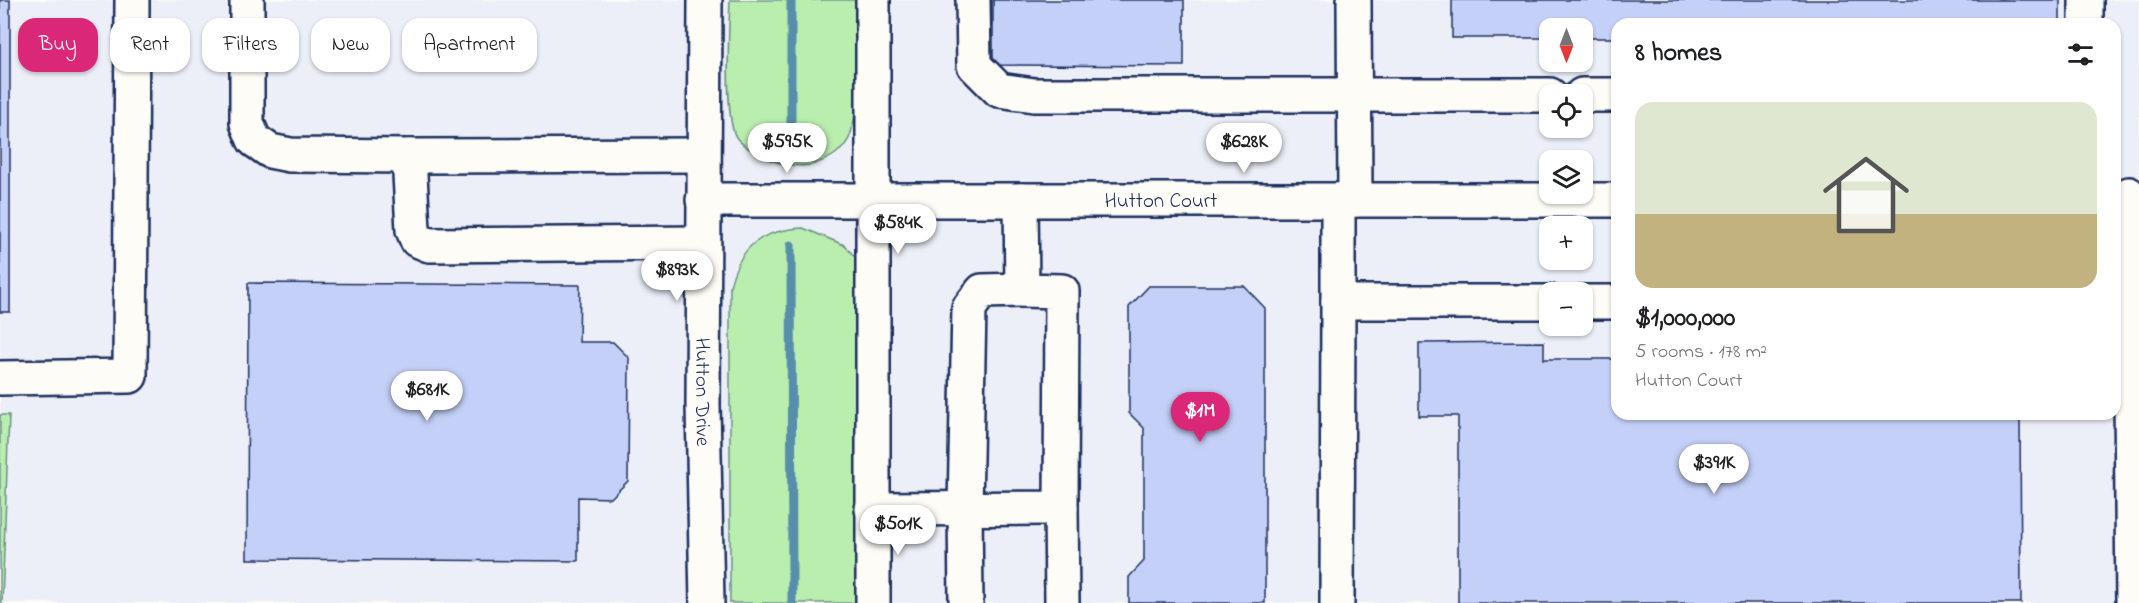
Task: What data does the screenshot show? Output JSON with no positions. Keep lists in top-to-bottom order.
{
  "streets": {
    "street": ["Hutton Court", "Hutton Drive"]
  },
  "crossings": [
    ["Hutton Court", "Hutton Drive"]
  ],
  "north": "bottom",
  "page": {
    "map_buttons": ["+", "−"],
    "chip": [
      "Buy",
      "Rent",
      "Filters",
      "New",
      "Apartment"
    ],
    "heading": "8 homes",
    "list": [
      {
        "name": "$1,000,000",
        "note": "5 rooms · 178 m² · Hutton Court"
      }
    ],
    "price": [
      "$595K",
      "$628K",
      "$584K",
      "$893K",
      "$681K",
      "$1M",
      "$391K",
      "$501K"
    ]
  }
}
